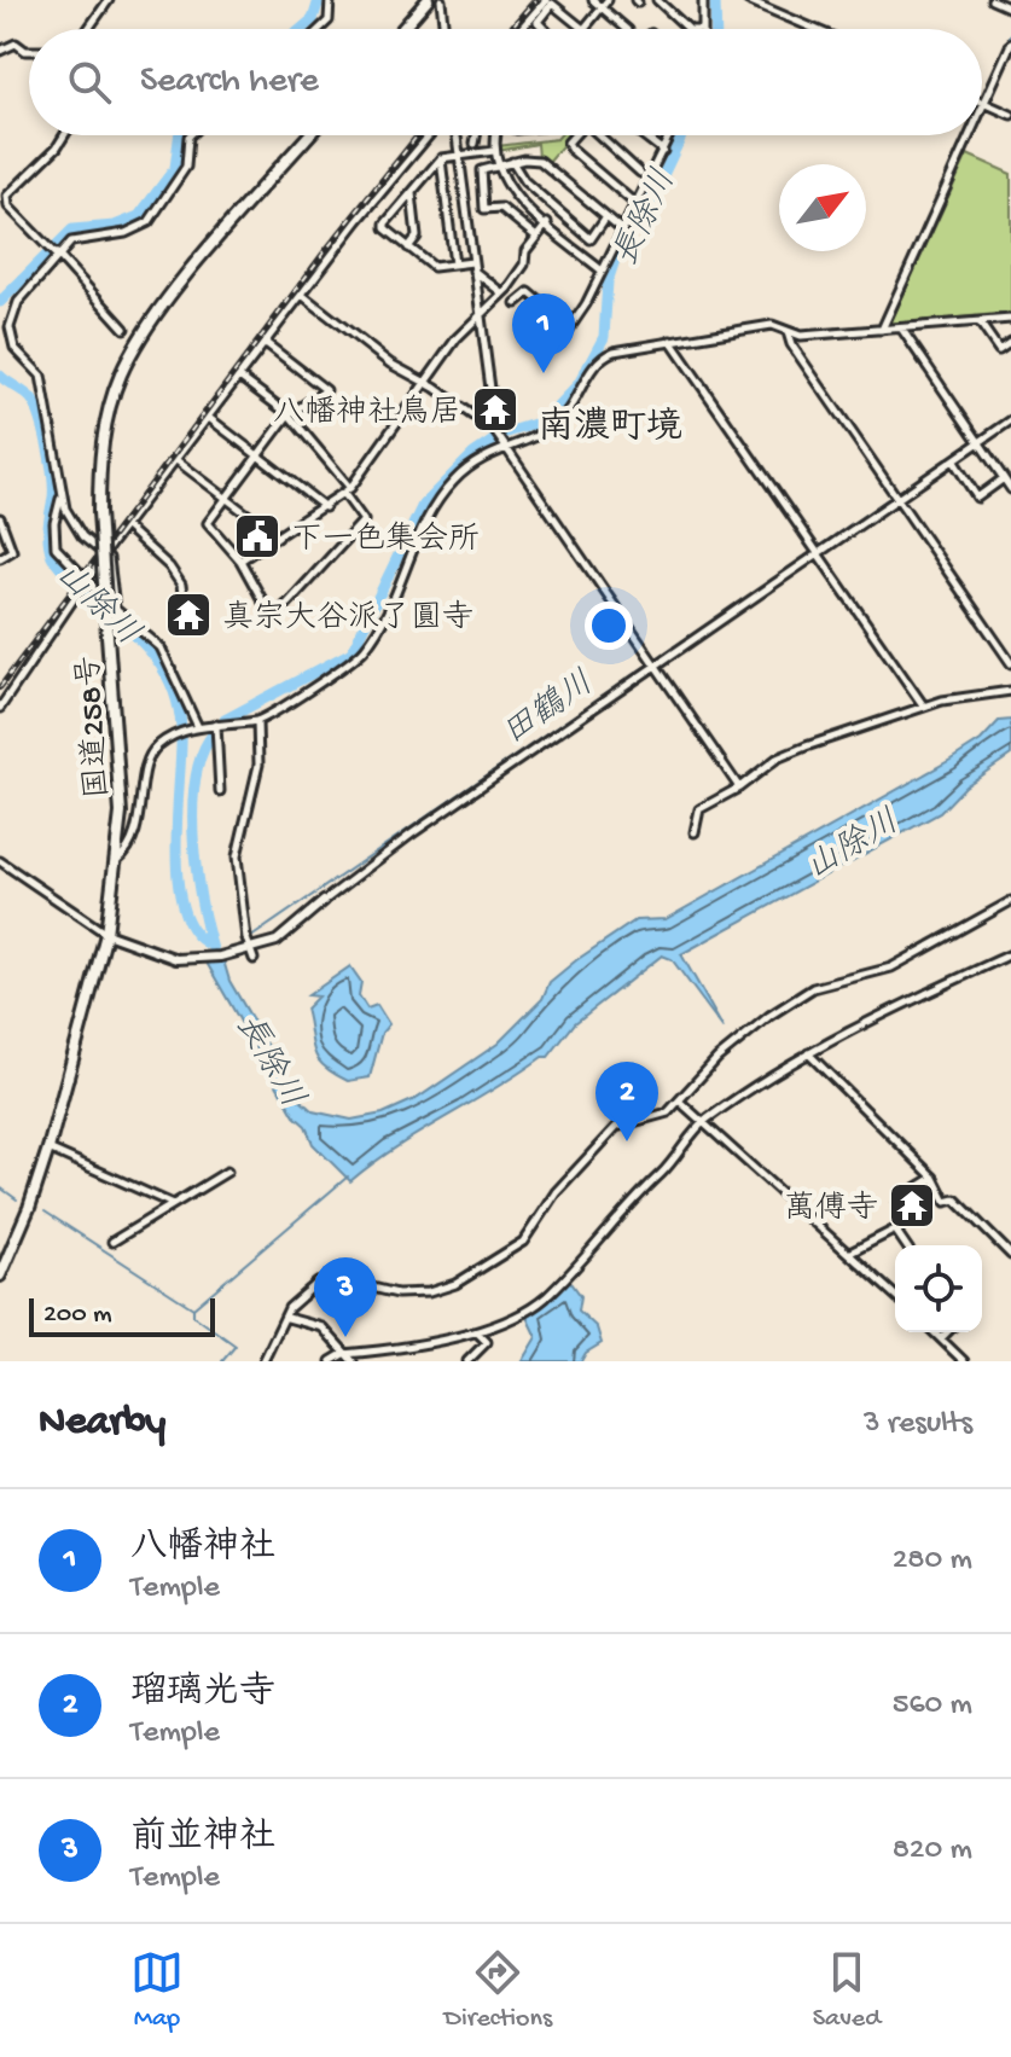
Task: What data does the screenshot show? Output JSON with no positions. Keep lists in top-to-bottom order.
{
  "streets": {
    "highway": ["国道258号"]
  },
  "districts": ["南濃町境"],
  "water": ["長除川", "山除川", "田鶴川"],
  "places": {
    "temple": ["八幡神社鳥居", "真宗大谷派了圓寺", "萬傅寺"],
    "public building": ["下一色集会所"]
  },
  "scale_bar": "200 m",
  "north": "top right",
  "page": {
    "search": "Search here",
    "pins": ["1", "2", "3"],
    "scale": "200 m",
    "heading": ["Nearby", "3 results"],
    "list": [
      {
        "mark": "1",
        "name": "八幡神社",
        "note": "Temple",
        "value": "280 m"
      },
      {
        "mark": "2",
        "name": "瑠璃光寺",
        "note": "Temple",
        "value": "560 m"
      },
      {
        "mark": "3",
        "name": "前並神社",
        "note": "Temple",
        "value": "820 m"
      }
    ],
    "nav": ["Map", "Directions", "Saved"]
  }
}
